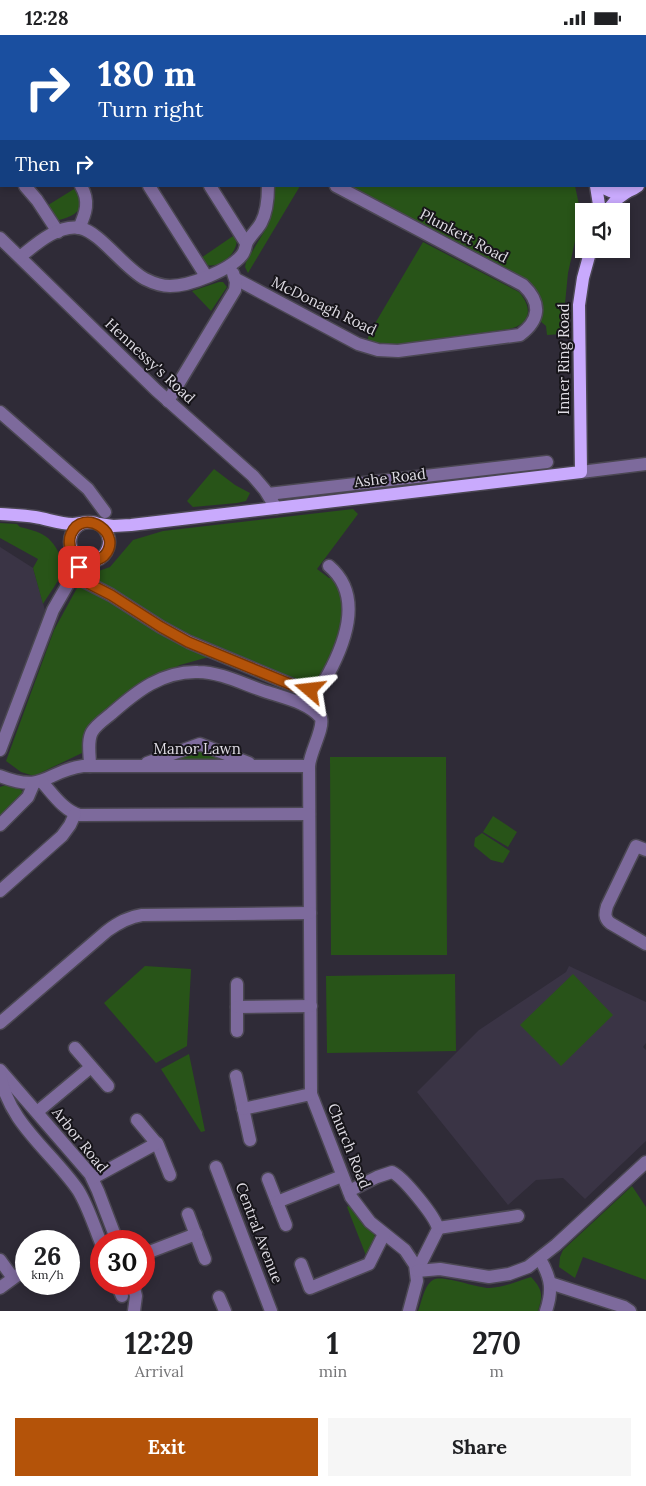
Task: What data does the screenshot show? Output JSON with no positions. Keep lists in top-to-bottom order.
{
  "streets": {
    "main road": ["Inner Ring Road", "Ashe Road"],
    "street": [
      "Plunkett Road",
      "McDonagh Road",
      "Hennessy's Road",
      "Manor Lawn",
      "Arbor Road",
      "Church Road",
      "Central Avenue"
    ]
  },
  "crossings": [
    ["Plunkett Road", "McDonagh Road"],
    ["Inner Ring Road", "Ashe Road"],
    ["Hennessy's Road", "Ashe Road"],
    ["Manor Lawn", "Church Road"]
  ],
  "page": {
    "status": "12:28",
    "turn": ["180 m", "Turn right"],
    "then": "Then",
    "speed": "26 km/h",
    "limit": "30",
    "eta": [
      "12:29",
      "Arrival",
      "1",
      "min",
      "270",
      "m"
    ],
    "buttons": ["Exit", "Share"]
  }
}
